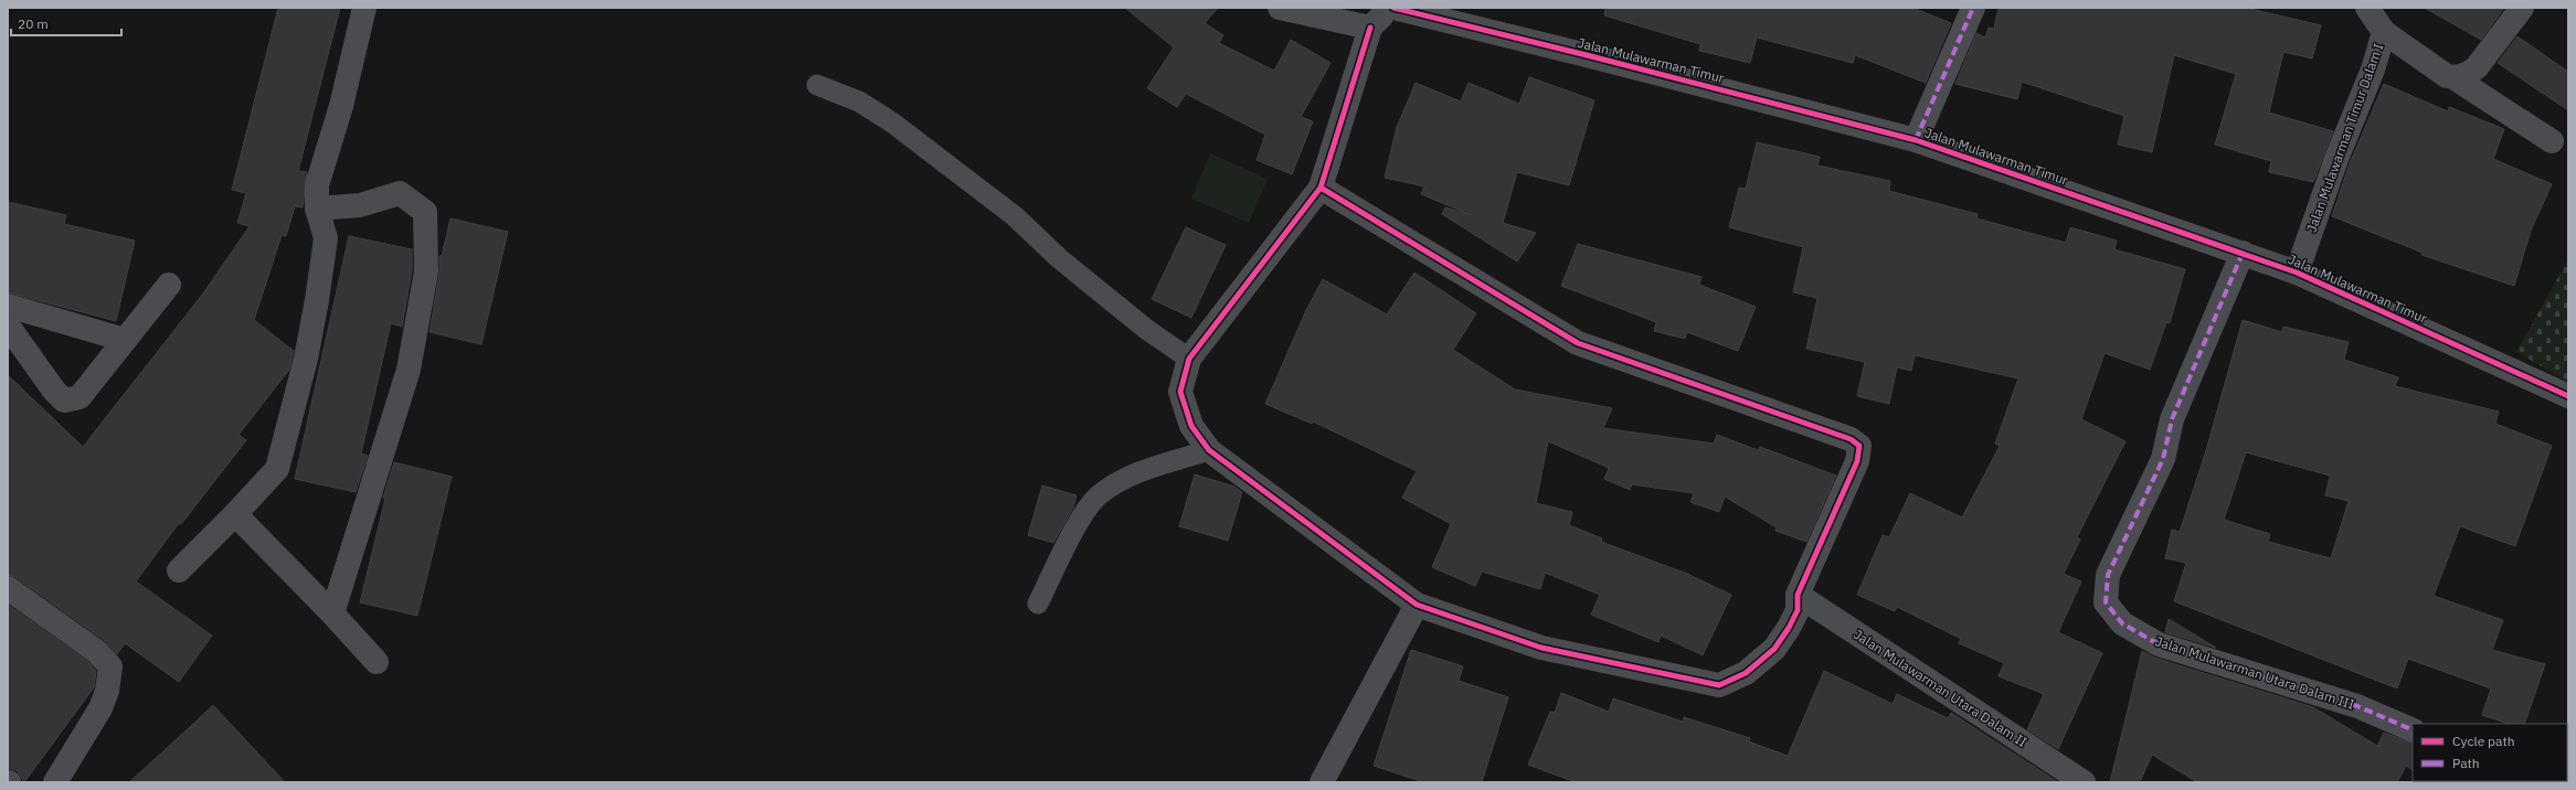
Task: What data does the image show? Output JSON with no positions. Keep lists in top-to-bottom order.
{
  "streets": {
    "street": [
      "Jalan Mulawarman Timur",
      "Jalan Mulawarman Timur Dalam I",
      "Jalan Mulawarman Utara Dalam III",
      "Jalan Mulawarman Utara Dalam II"
    ]
  },
  "crossings": [
    ["Jalan Mulawarman Timur", "Jalan Mulawarman Timur Dalam I"],
    ["Jalan Mulawarman Timur", "Jalan Mulawarman Utara Dalam III"]
  ],
  "legend": ["Cycle path", "Path"],
  "scale_bar": "20 m"
}
